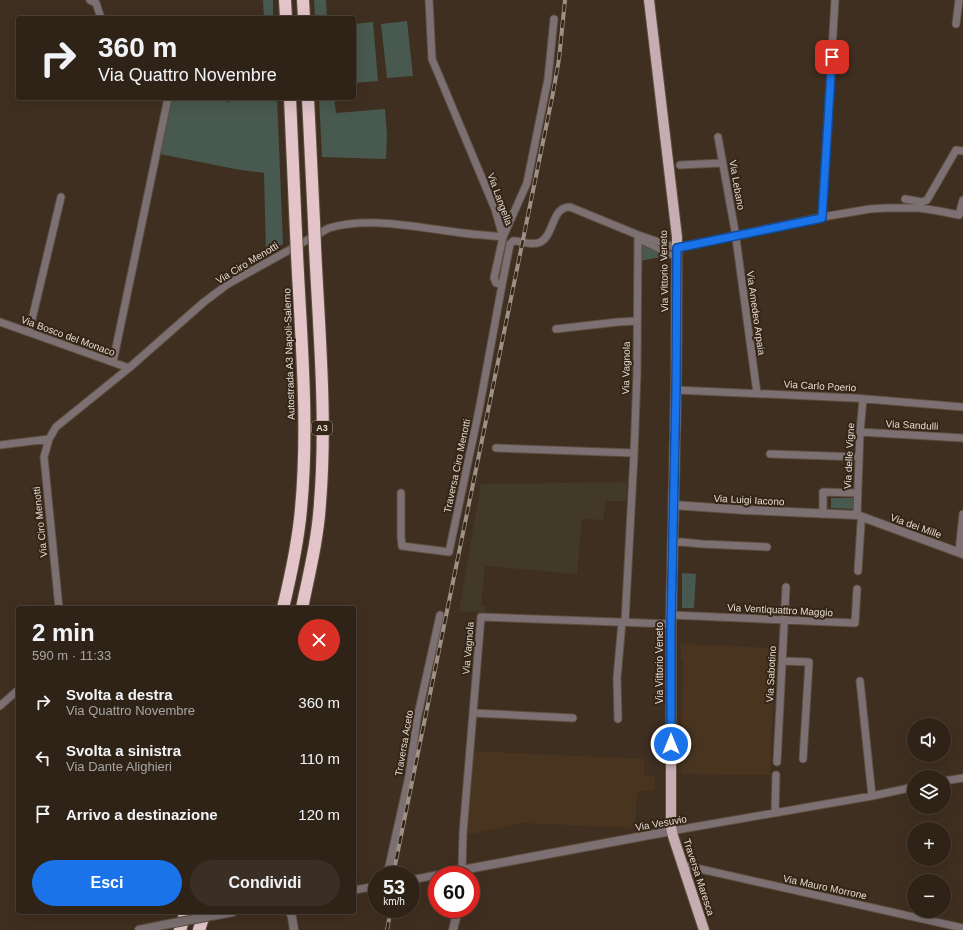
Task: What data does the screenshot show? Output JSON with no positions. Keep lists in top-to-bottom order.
{
  "streets": {
    "highway": ["Autostrada A3 Napoli-Salerno", "A3"],
    "main road": ["Via Vittorio Veneto", "Traversa Maresca"],
    "street": [
      "Via Lebano",
      "Via Langella",
      "Via Ciro Menotti",
      "Via Amedeo Arpaia",
      "Via Bosco del Monaco",
      "Via Vagnola",
      "Via Carlo Poerio",
      "Via Sandulli",
      "Via delle Vigne",
      "Traversa Ciro Menotti",
      "Via Luigi Iacono",
      "Via dei Mille",
      "Via Ventiquattro Maggio",
      "Via Sabotino",
      "Traversa Aceto",
      "Via Vesuvio",
      "Via Mauro Morrone"
    ]
  },
  "crossings": [
    ["Via Lebano", "Via Amedeo Arpaia"],
    ["Via Langella", "Via Ciro Menotti"],
    ["Via Ciro Menotti", "Via Bosco del Monaco"],
    ["Via Vittorio Veneto", "Via Carlo Poerio"],
    ["Via Vittorio Veneto", "Via Luigi Iacono"],
    ["Via Vittorio Veneto", "Via Ventiquattro Maggio"],
    ["Via Vittorio Veneto", "Via Vesuvio"],
    ["Via Vittorio Veneto", "Traversa Maresca"],
    ["Via Amedeo Arpaia", "Via Carlo Poerio"],
    ["Via Vagnola", "Via Ventiquattro Maggio"],
    ["Via Carlo Poerio", "Via delle Vigne"],
    ["Via Sandulli", "Via delle Vigne"],
    ["Via delle Vigne", "Via Luigi Iacono"],
    ["Via delle Vigne", "Via dei Mille"],
    ["Via Luigi Iacono", "Via dei Mille"],
    ["Via Ventiquattro Maggio", "Via Sabotino"],
    ["Via Vesuvio", "Traversa Maresca"],
    ["Traversa Maresca", "Via Mauro Morrone"]
  ],
  "page": {
    "turn": ["360 m", "Via Quattro Novembre"],
    "heading": ["2 min", "590 m · 11:33"],
    "list": [
      {
        "name": "Svolta a destra",
        "note": "Via Quattro Novembre",
        "value": "360 m"
      },
      {
        "name": "Svolta a sinistra",
        "note": "Via Dante Alighieri",
        "value": "110 m"
      },
      {
        "name": "Arrivo a destinazione",
        "value": "120 m"
      }
    ],
    "map_buttons": ["+", "−"],
    "buttons": ["Esci", "Condividi"],
    "speed": "53 km/h",
    "limit": "60"
  }
}
